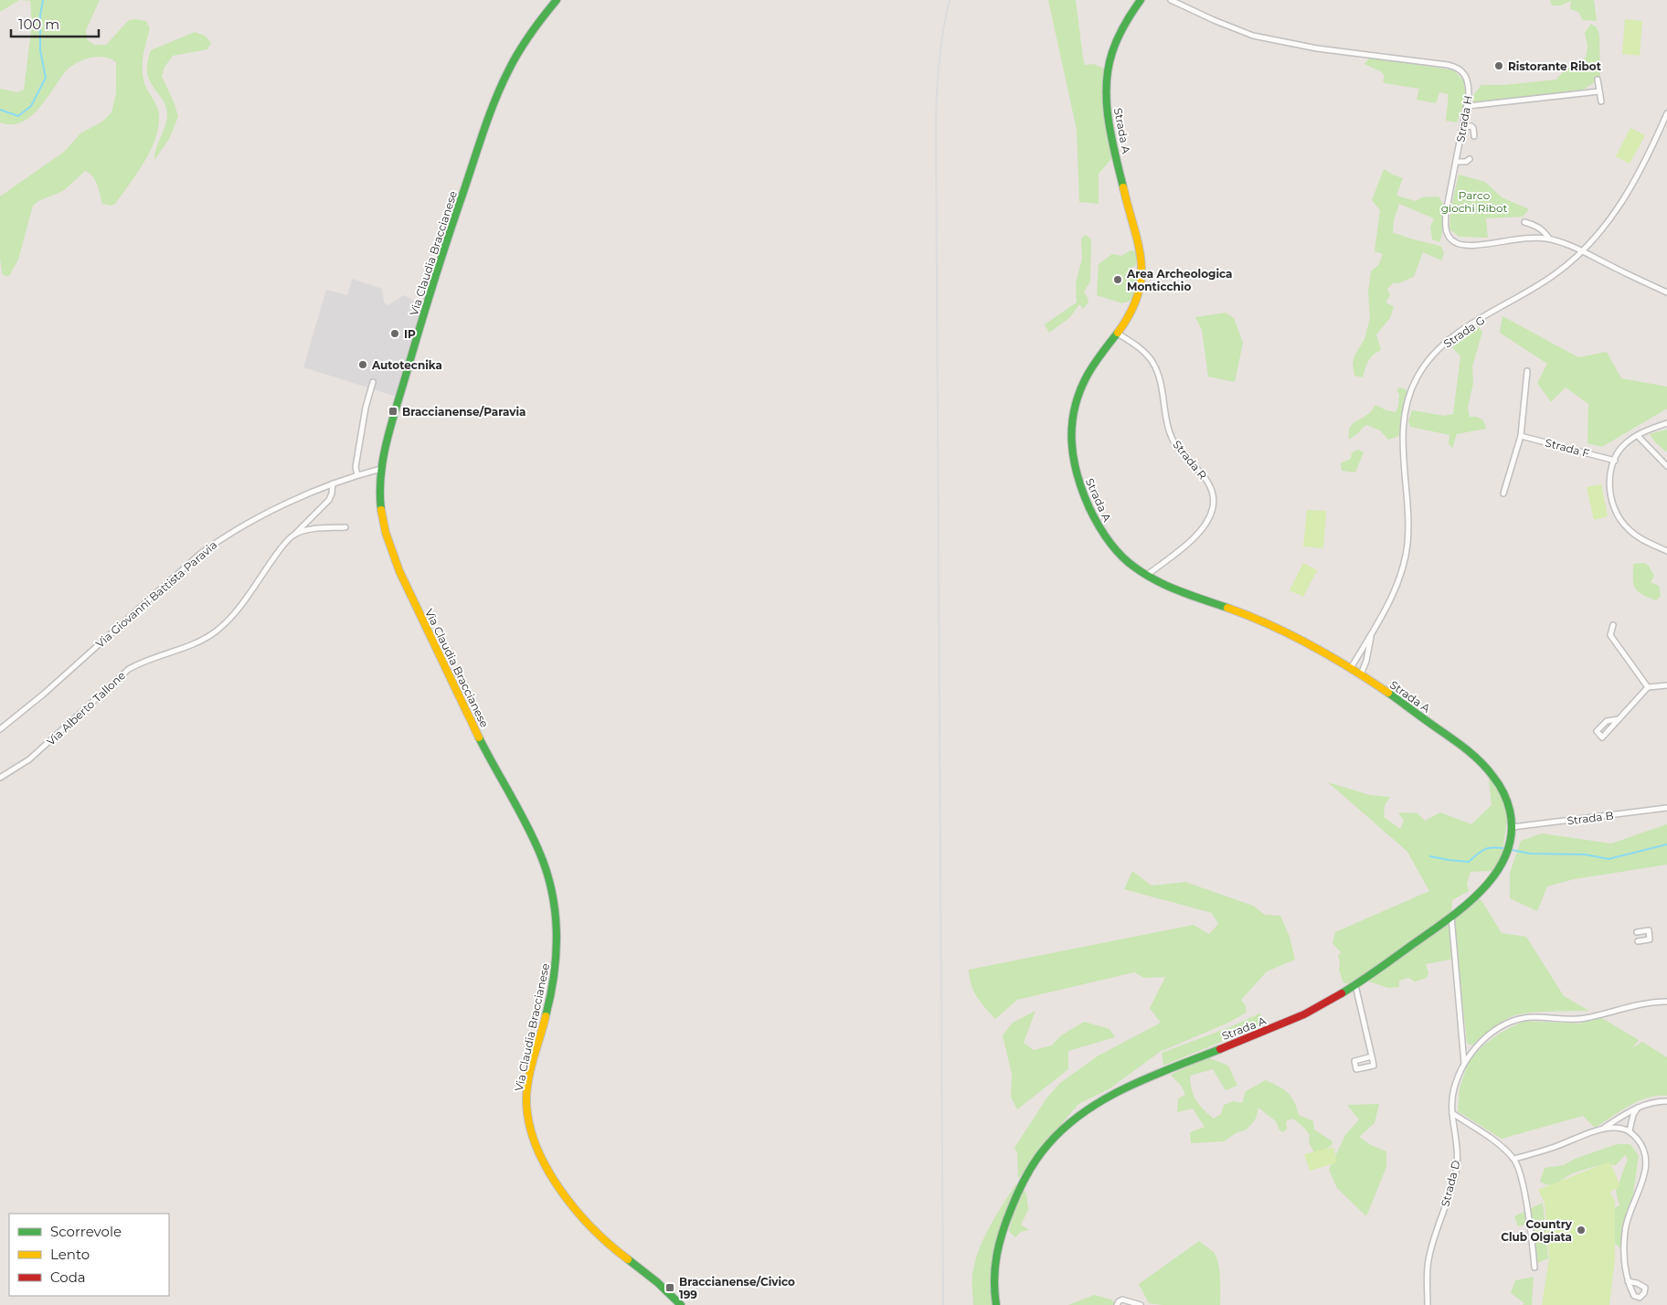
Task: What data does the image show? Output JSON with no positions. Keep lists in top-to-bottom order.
{
  "streets": {
    "street": [
      "Strada H",
      "Strada A",
      "Via Claudia Braccianese",
      "Strada G",
      "Strada F",
      "Strada R",
      "Via Giovanni Battista Paravia",
      "Via Alberto Tallone",
      "Strada B",
      "Strada D"
    ]
  },
  "crossings": [
    ["Strada H", "Strada G"],
    ["Strada A", "Strada G"],
    ["Strada A", "Strada R"],
    ["Strada A", "Strada B"],
    ["Strada A", "Strada D"],
    ["Via Claudia Braccianese", "Via Giovanni Battista Paravia"],
    ["Via Giovanni Battista Paravia", "Via Alberto Tallone"]
  ],
  "parks": ["Parco giochi Ribot"],
  "places": {
    "other": [
      "Ristorante Ribot",
      "Area Archeologica Monticchio",
      "IP",
      "Autotecnika",
      "Country Club Olgiata"
    ],
    "transit": ["Braccianense/Paravia", "Braccianense/Civico 199"]
  },
  "legend": ["Scorrevole", "Lento", "Coda"],
  "scale_bar": "100 m"
}
